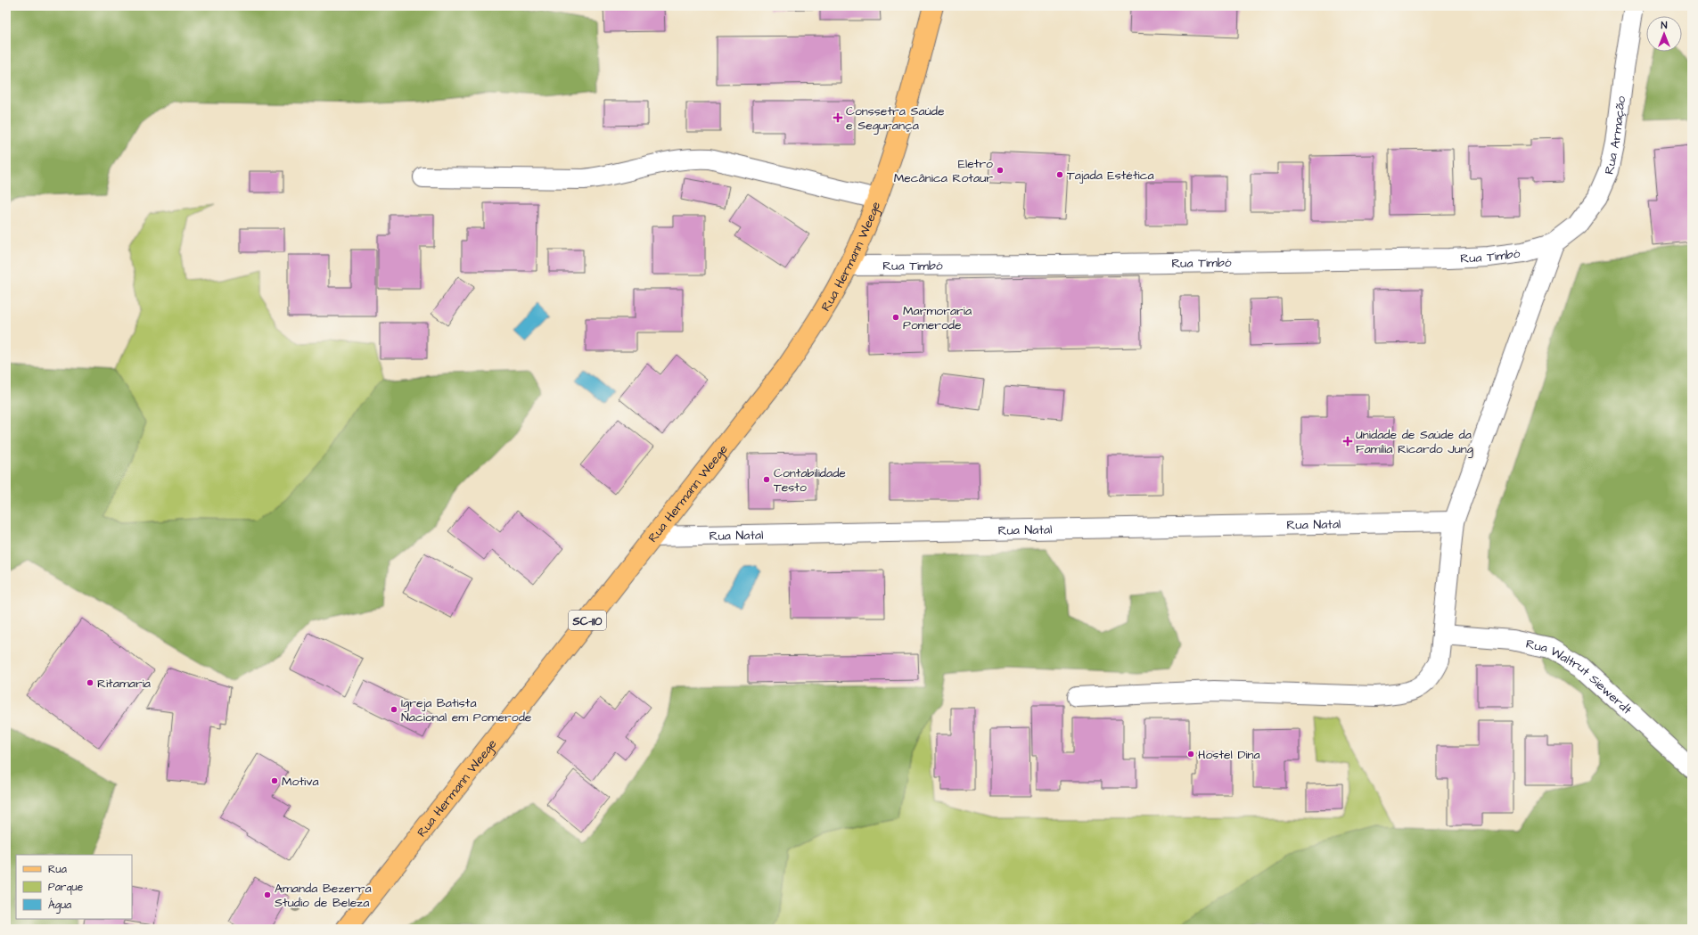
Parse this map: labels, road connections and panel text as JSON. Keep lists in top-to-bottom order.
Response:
{
  "streets": {
    "main road": ["Rua Hermann Weege", "SC-110"],
    "street": [
      "Rua Armação",
      "Rua Timbó",
      "Rua Natal",
      "Rua Waltrut Siewerdt"
    ]
  },
  "crossings": [
    ["Rua Armação", "Rua Timbó"],
    ["Rua Timbó", "Rua Hermann Weege"],
    ["Rua Hermann Weege", "Rua Natal"]
  ],
  "places": {
    "health": ["Conssetra Saúde e Segurança", "Unidade de Saúde da Família Ricardo Jung"],
    "other": [
      "Eletro Mecânica Rotaur",
      "Tajada Estética",
      "Marmoraria Pomerode",
      "Contabilidade Testo",
      "Ritamaria",
      "Igreja Batista Nacional em Pomerode",
      "Hostel Dina",
      "Motiva",
      "Amanda Bezerra Studio de Beleza"
    ]
  },
  "legend": ["Rua", "Parque", "Água"],
  "north": "top"
}
